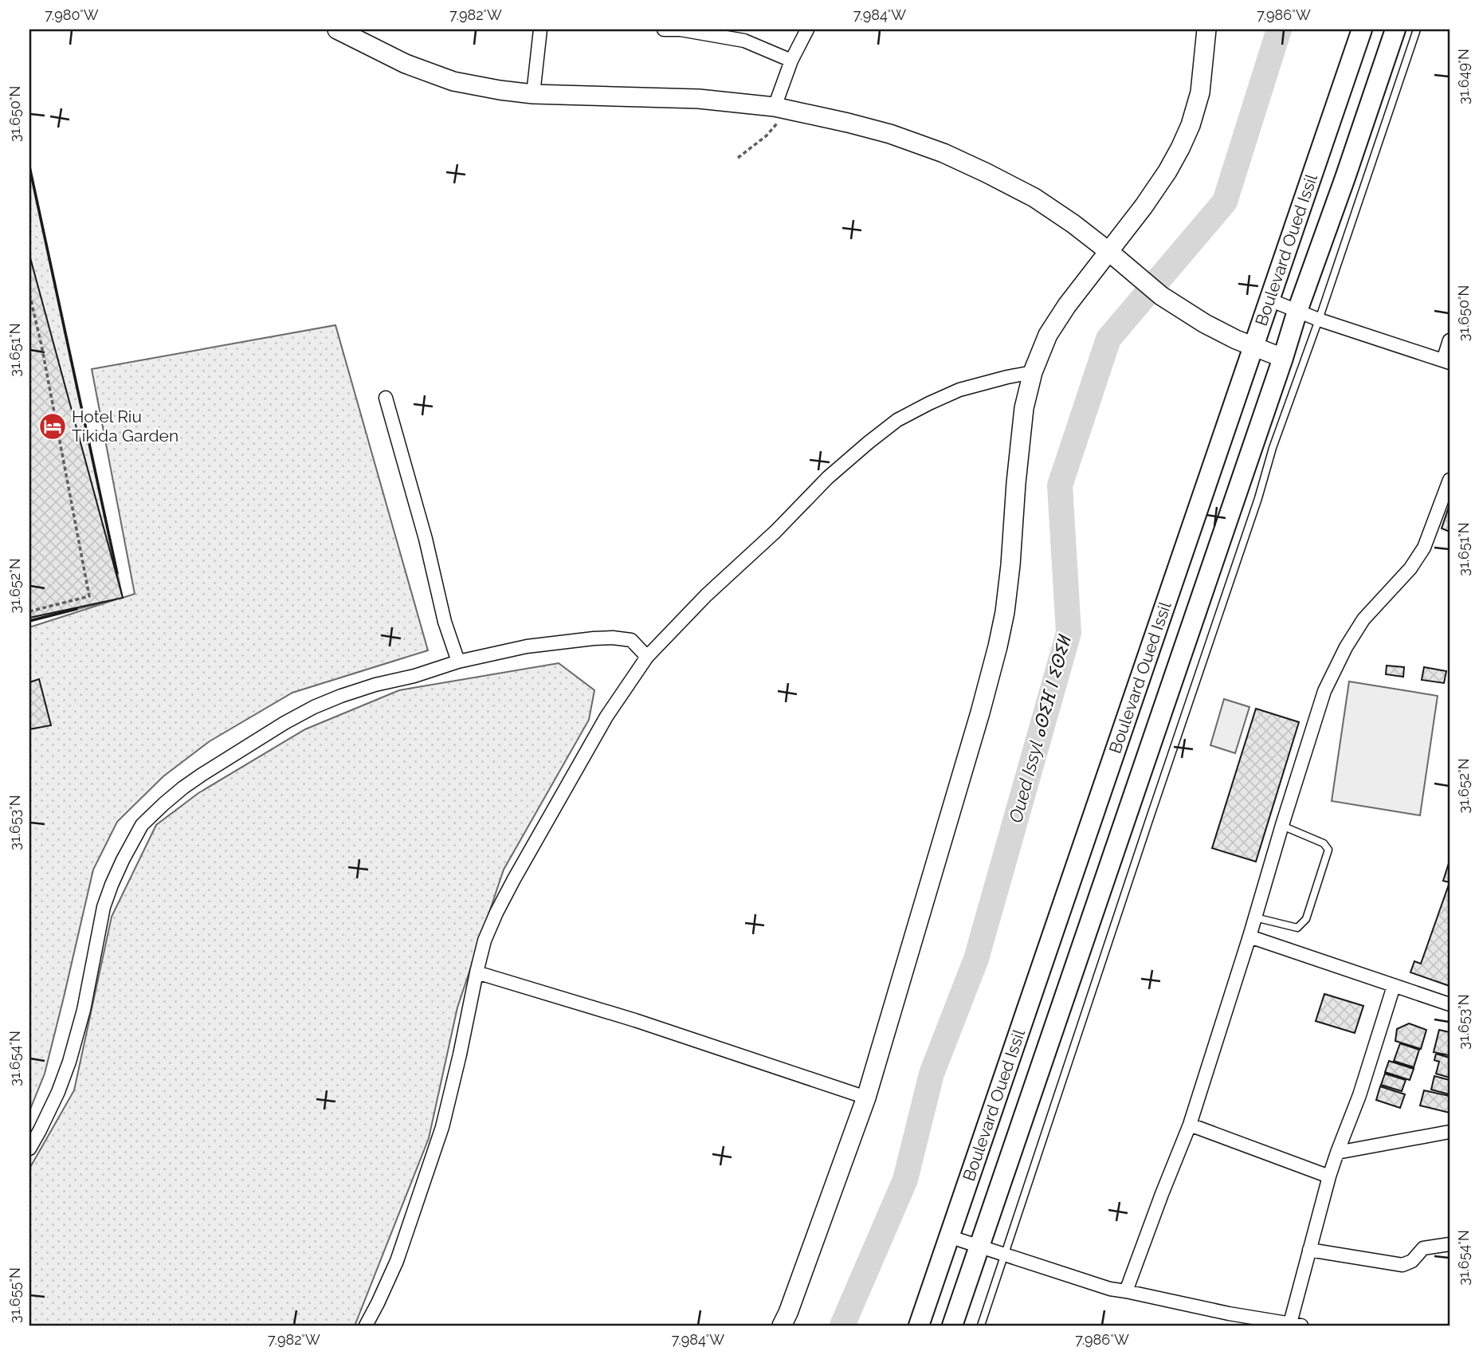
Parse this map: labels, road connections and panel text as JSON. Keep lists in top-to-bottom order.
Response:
{
  "streets": {
    "main road": ["Boulevard Oued Issil"]
  },
  "water": ["Oued Issyl ⴰⵙⵉⴼ ⵏ ⵉⵙⵉⵍ"],
  "places": {
    "hotel": ["Hotel Riu Tikida Garden"]
  },
  "coordinates": [
    "7.980°W",
    "7.982°W",
    "7.984°W",
    "7.986°W",
    "31.649°N",
    "31.650°N",
    "31.651°N",
    "31.652°N",
    "31.653°N",
    "31.654°N",
    "31.655°N"
  ]
}
